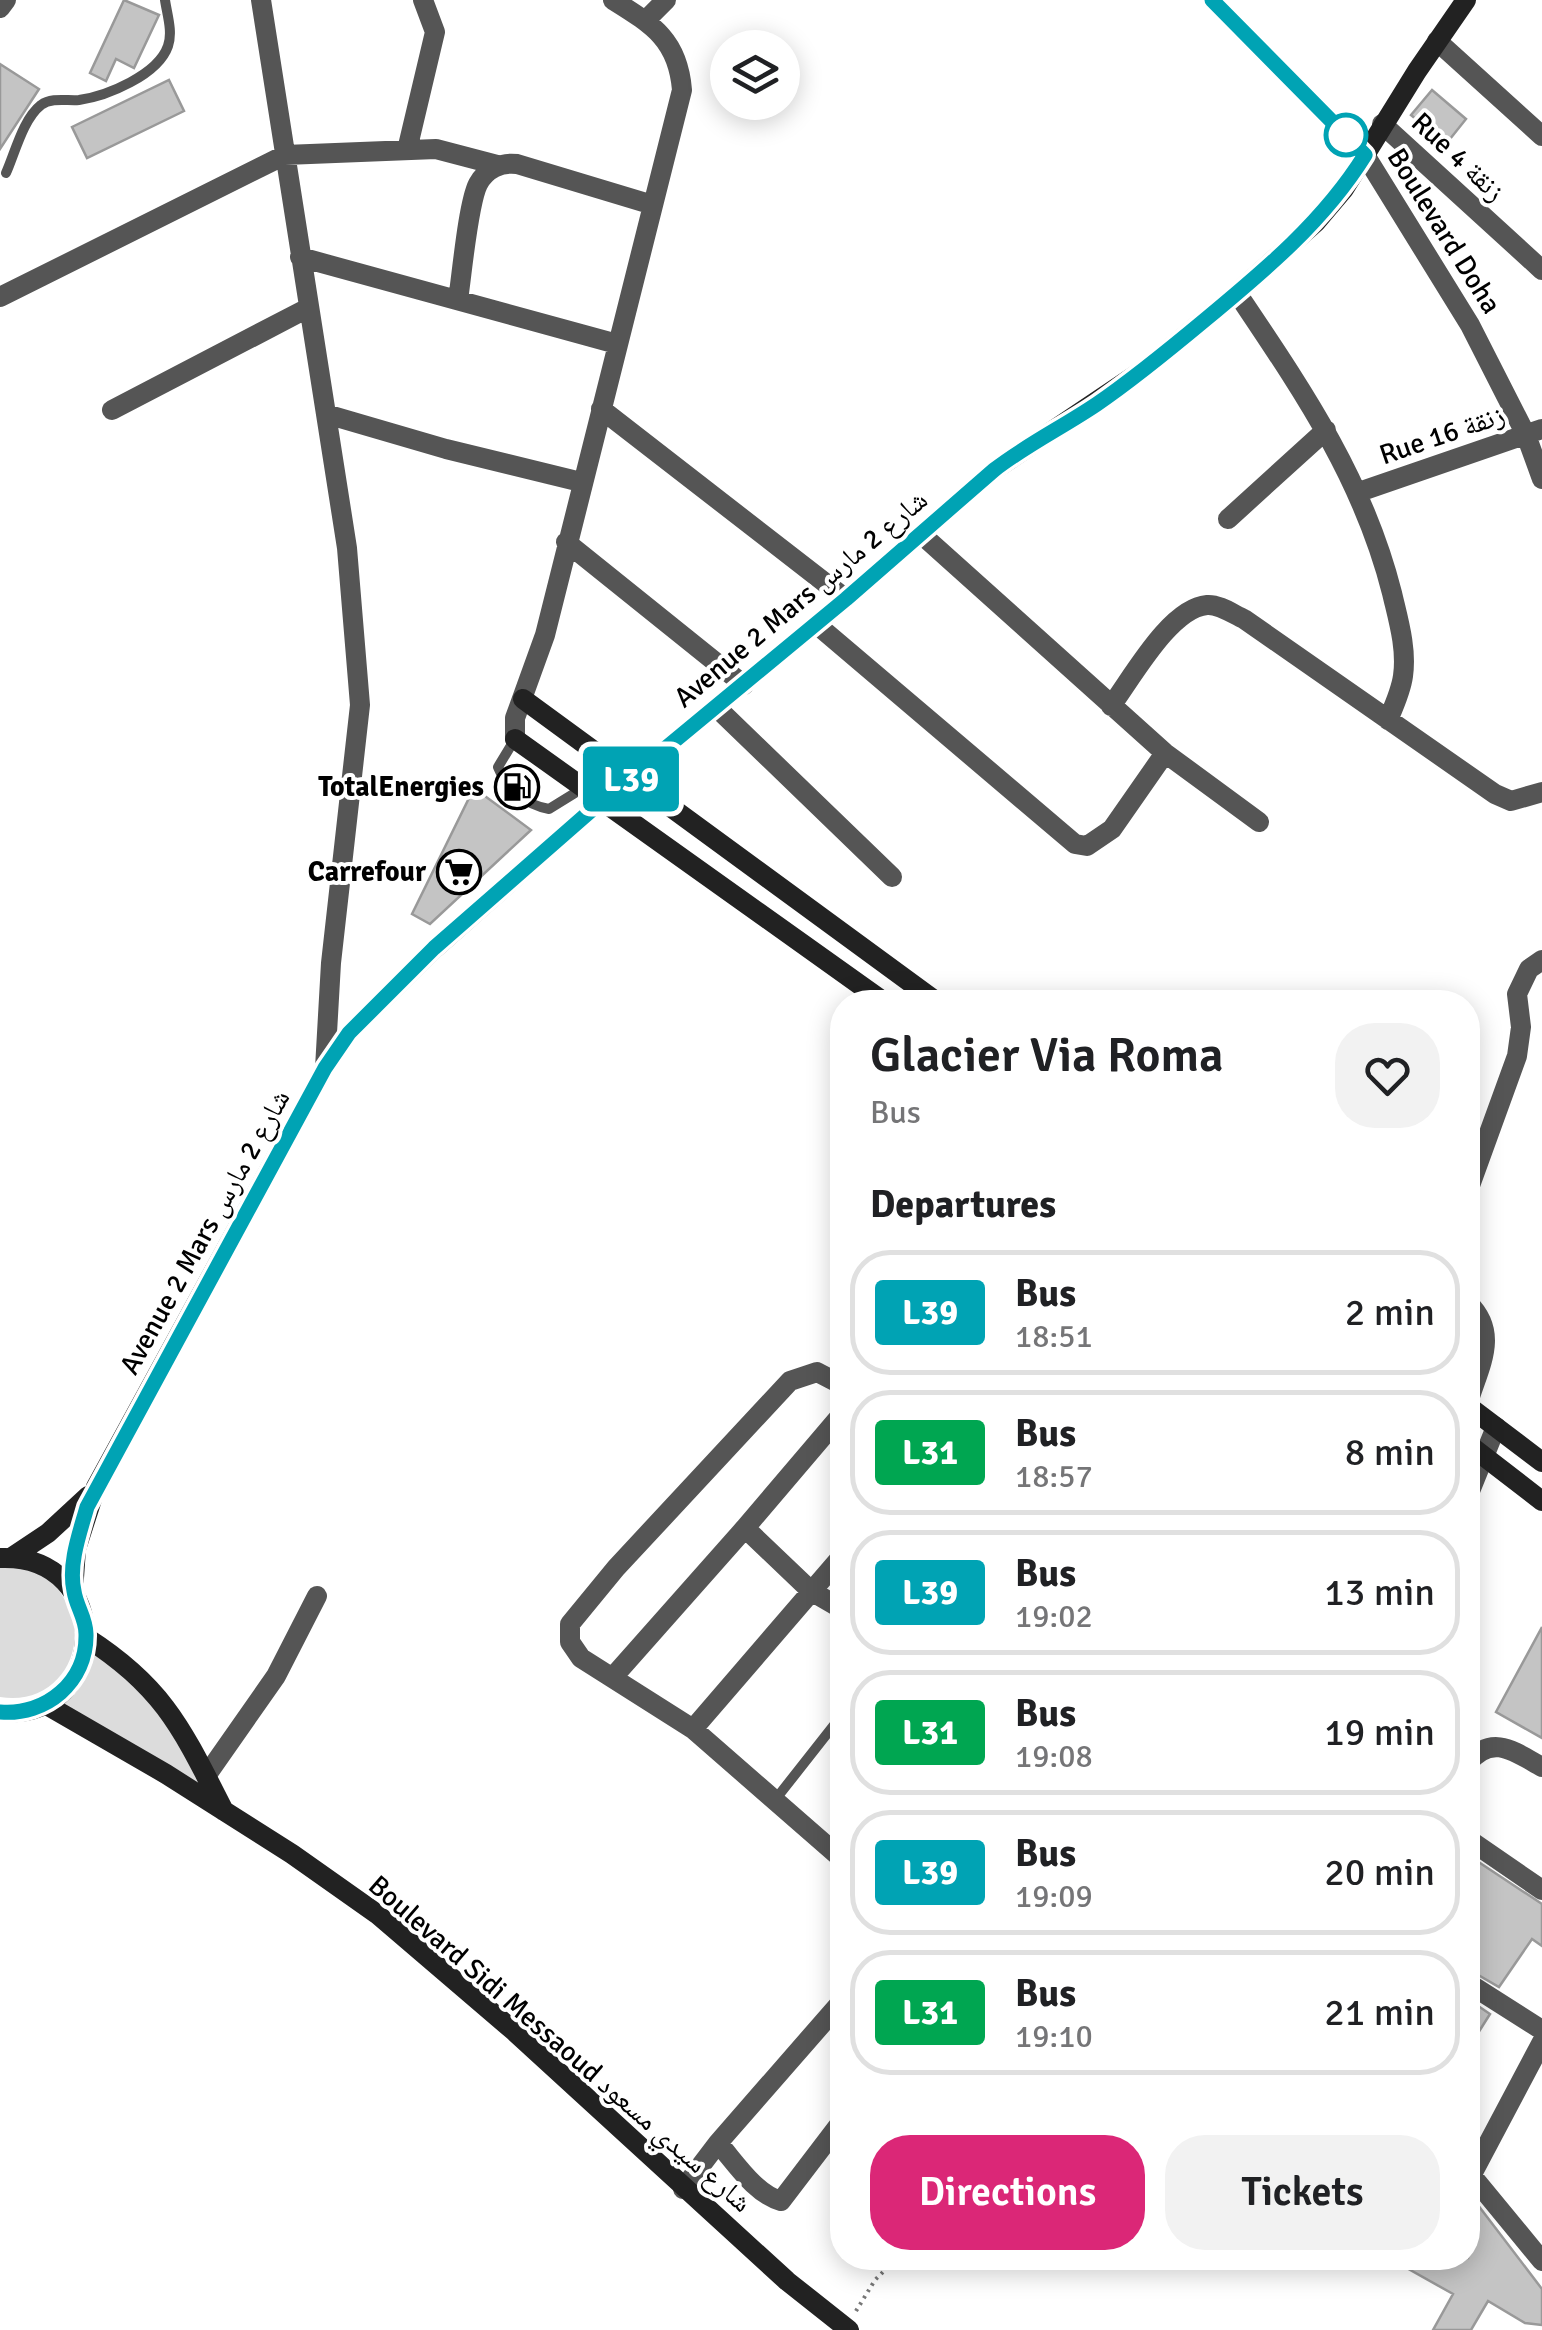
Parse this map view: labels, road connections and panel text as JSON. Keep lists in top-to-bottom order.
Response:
{
  "streets": {
    "street": [
      "Rue 4 زنقة",
      "Boulevard Doha",
      "Rue 16 زنقة",
      "Avenue 2 Mars شارع 2 مارس",
      "Boulevard Sidi Messaoud شارع سيدي مسعود"
    ]
  },
  "crossings": [
    ["Rue 4 زنقة", "Avenue 2 Mars شارع 2 مارس"],
    ["Boulevard Doha", "Rue 16 زنقة"],
    ["Boulevard Doha", "Avenue 2 Mars شارع 2 مارس"]
  ],
  "places": {
    "fuel station": ["TotalEnergies"],
    "supermarket": ["Carrefour"]
  },
  "lines": ["bus line L39"],
  "page": {
    "on_map": "L39",
    "heading": [
      ["Glacier Via Roma", "Bus"],
      "Departures"
    ],
    "list": [
      {
        "mark": "L39",
        "name": "Bus",
        "note": "18:51",
        "value": "2 min"
      },
      {
        "mark": "L31",
        "name": "Bus",
        "note": "18:57",
        "value": "8 min"
      },
      {
        "mark": "L39",
        "name": "Bus",
        "note": "19:02",
        "value": "13 min"
      },
      {
        "mark": "L31",
        "name": "Bus",
        "note": "19:08",
        "value": "19 min"
      },
      {
        "mark": "L39",
        "name": "Bus",
        "note": "19:09",
        "value": "20 min"
      },
      {
        "mark": "L31",
        "name": "Bus",
        "note": "19:10",
        "value": "21 min"
      }
    ],
    "buttons": ["Directions", "Tickets"]
  }
}
